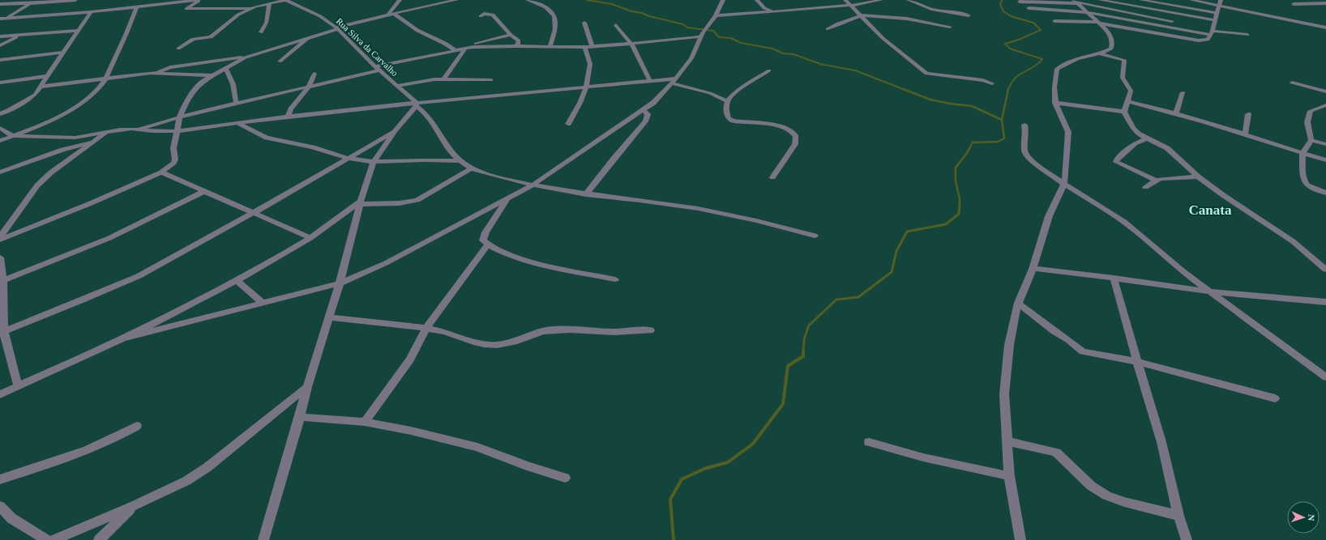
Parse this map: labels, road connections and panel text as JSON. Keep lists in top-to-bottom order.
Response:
{
  "streets": {
    "street": ["Rua Silva da Carvalho"]
  },
  "districts": ["Canata"],
  "north": "right"
}
